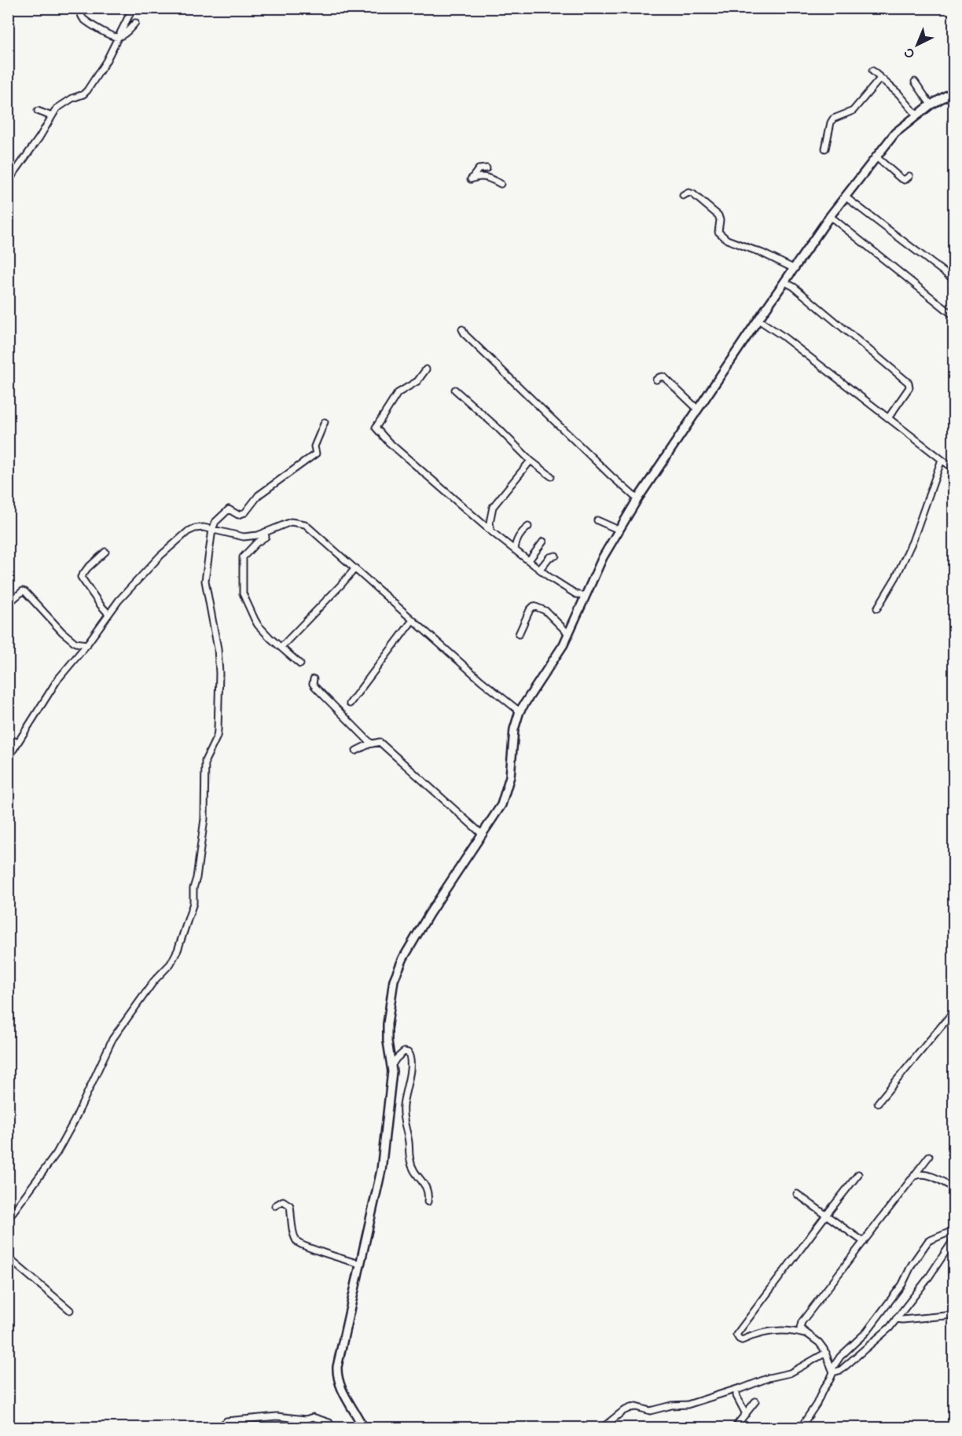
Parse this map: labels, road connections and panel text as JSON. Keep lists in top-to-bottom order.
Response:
{
  "north": "bottom left"
}
